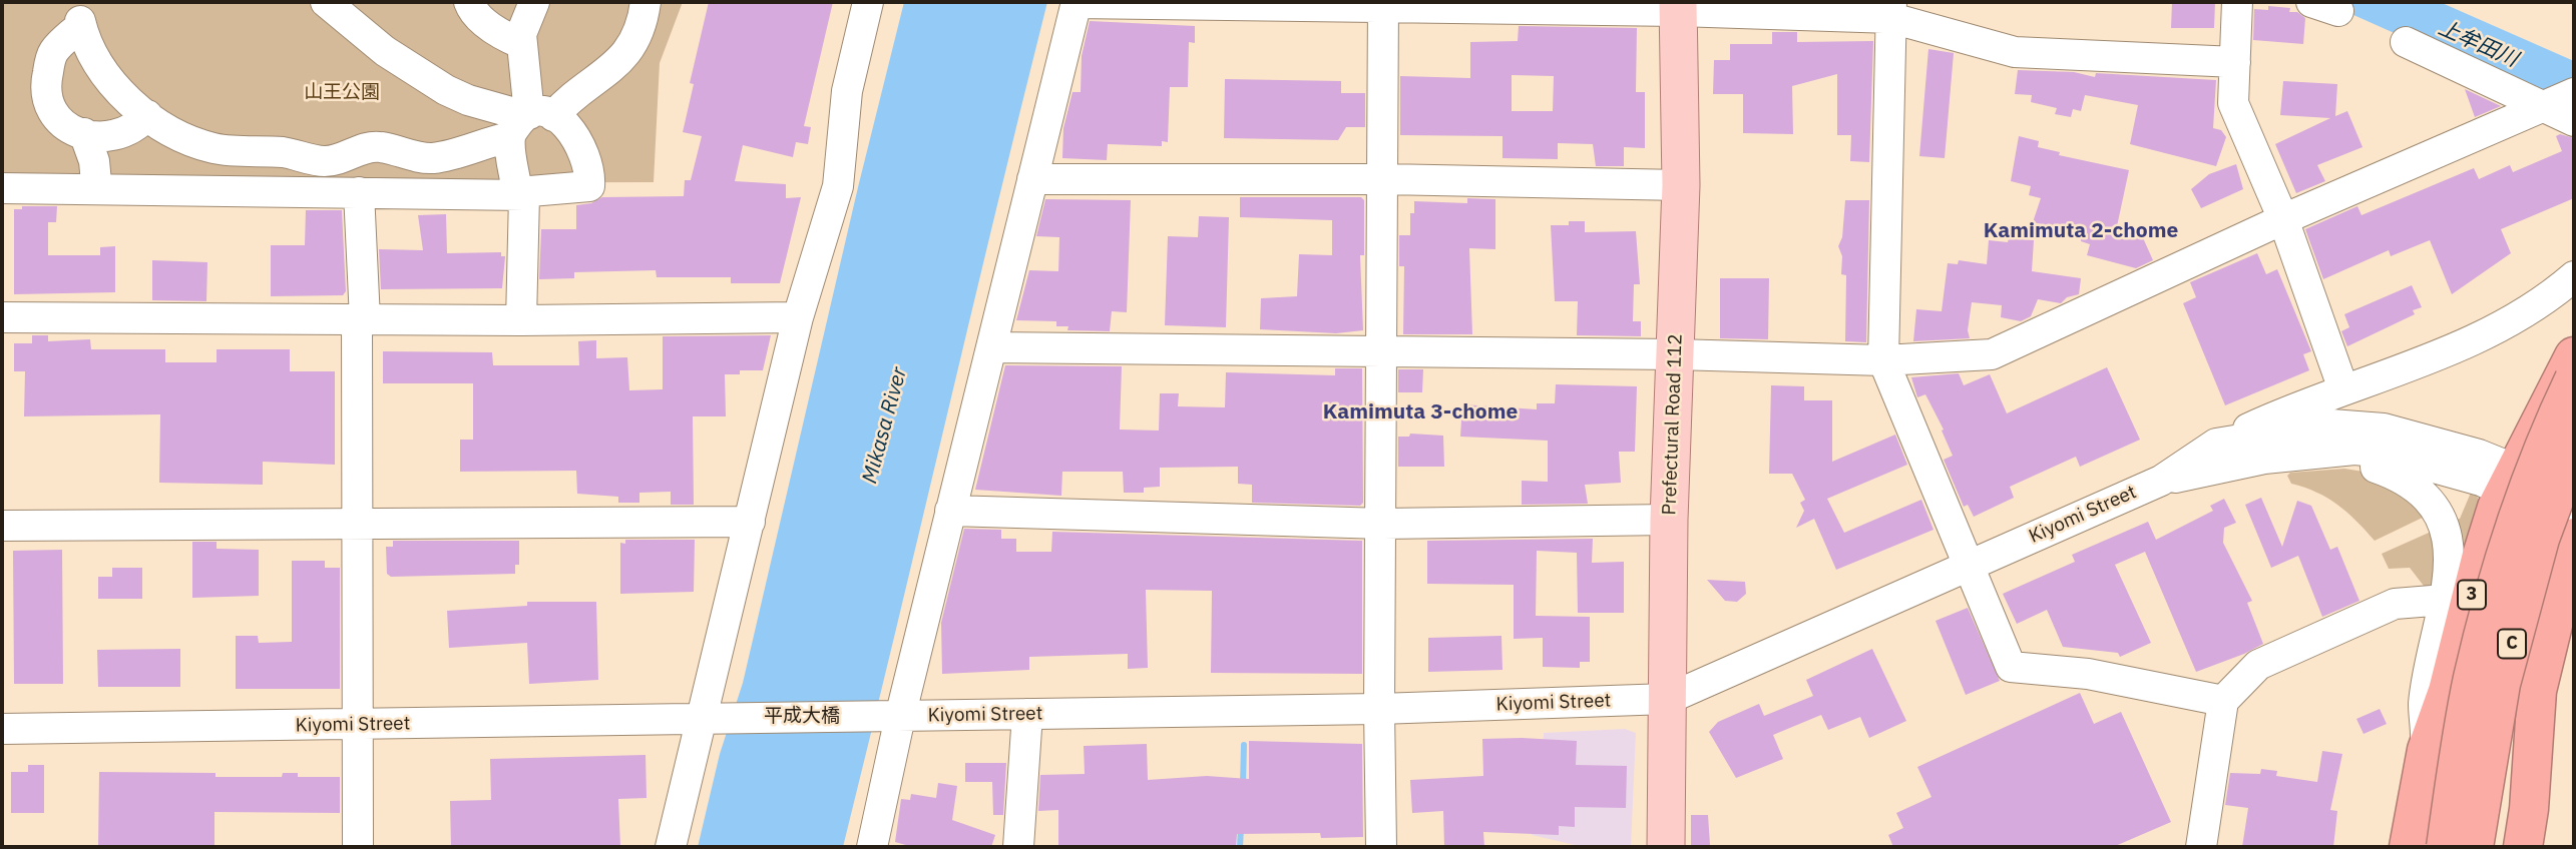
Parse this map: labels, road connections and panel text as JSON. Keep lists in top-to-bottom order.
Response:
{
  "streets": {
    "highway": ["3", "C"],
    "main road": ["Prefectural Road 112"],
    "street": ["Kiyomi Street", "平成大橋"]
  },
  "crossings": [
    ["Prefectural Road 112", "Kiyomi Street"],
    ["Kiyomi Street", "3"],
    ["Kiyomi Street", "平成大橋"]
  ],
  "districts": ["Kamimuta 2-chome", "Kamimuta 3-chome"],
  "water": ["上牟田川", "Mikasa River"],
  "parks": ["山王公園"]
}
